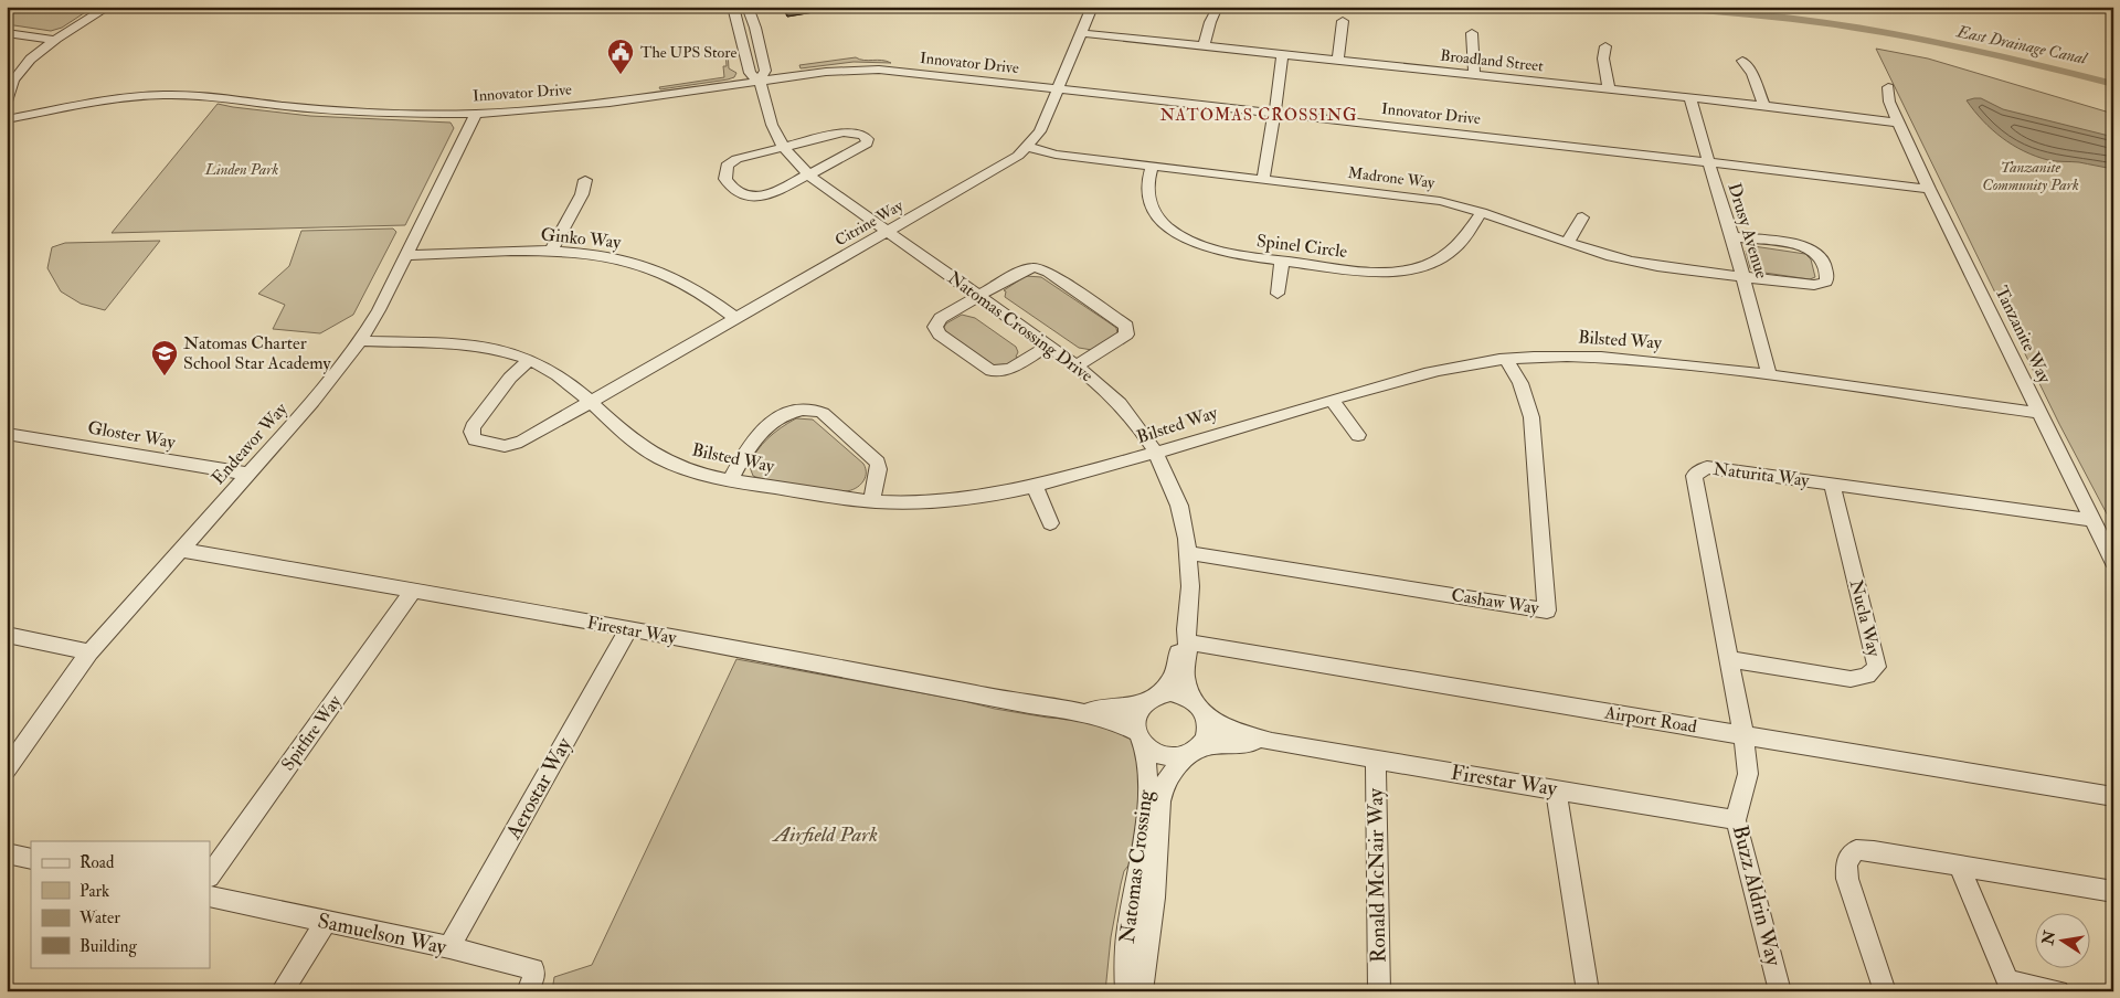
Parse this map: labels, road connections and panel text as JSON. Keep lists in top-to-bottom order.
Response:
{
  "streets": {
    "street": [
      "Broadland Street",
      "Innovator Drive",
      "Madrone Way",
      "Citrine Way",
      "Drusy Avenue",
      "Ginko Way",
      "Spinel Circle",
      "Natomas Crossing Drive",
      "Tanzanite Way",
      "Bilsted Way",
      "Gloster Way",
      "Endeavor Way",
      "Naturita Way",
      "Cashaw Way",
      "Nucla Way",
      "Firestar Way",
      "Airport Road",
      "Spitfire Way",
      "Aerostar Way",
      "Natomas Crossing",
      "Ronald McNair Way",
      "Buzz Aldrin Way",
      "Samuelson Way"
    ]
  },
  "crossings": [
    ["Broadland Street", "Citrine Way"],
    ["Broadland Street", "Drusy Avenue"],
    ["Broadland Street", "Tanzanite Way"],
    ["Innovator Drive", "Citrine Way"],
    ["Innovator Drive", "Drusy Avenue"],
    ["Innovator Drive", "Natomas Crossing Drive"],
    ["Innovator Drive", "Tanzanite Way"],
    ["Innovator Drive", "Endeavor Way"],
    ["Madrone Way", "Citrine Way"],
    ["Madrone Way", "Drusy Avenue"],
    ["Madrone Way", "Spinel Circle"],
    ["Citrine Way", "Ginko Way"],
    ["Citrine Way", "Natomas Crossing Drive"],
    ["Citrine Way", "Bilsted Way"],
    ["Drusy Avenue", "Bilsted Way"],
    ["Ginko Way", "Endeavor Way"],
    ["Natomas Crossing Drive", "Bilsted Way"],
    ["Natomas Crossing Drive", "Cashaw Way"],
    ["Natomas Crossing Drive", "Firestar Way"],
    ["Natomas Crossing Drive", "Airport Road"],
    ["Natomas Crossing Drive", "Natomas Crossing"],
    ["Tanzanite Way", "Bilsted Way"],
    ["Tanzanite Way", "Naturita Way"],
    ["Bilsted Way", "Endeavor Way"],
    ["Bilsted Way", "Cashaw Way"],
    ["Gloster Way", "Endeavor Way"],
    ["Endeavor Way", "Firestar Way"],
    ["Naturita Way", "Nucla Way"],
    ["Naturita Way", "Airport Road"],
    ["Naturita Way", "Buzz Aldrin Way"],
    ["Firestar Way", "Spitfire Way"],
    ["Firestar Way", "Aerostar Way"],
    ["Firestar Way", "Natomas Crossing"],
    ["Firestar Way", "Ronald McNair Way"],
    ["Firestar Way", "Buzz Aldrin Way"],
    ["Airport Road", "Buzz Aldrin Way"],
    ["Aerostar Way", "Samuelson Way"]
  ],
  "districts": ["NATOMAS CROSSING"],
  "water": ["East Drainage Canal"],
  "parks": ["Tanzanite Community Park", "Linden Park", "Airfield Park"],
  "places": {
    "public building": ["The UPS Store"],
    "school or university": ["Natomas Charter School Star Academy"]
  },
  "legend": [
    "Road",
    "Park",
    "Water",
    "Building"
  ],
  "north": "left"
}
